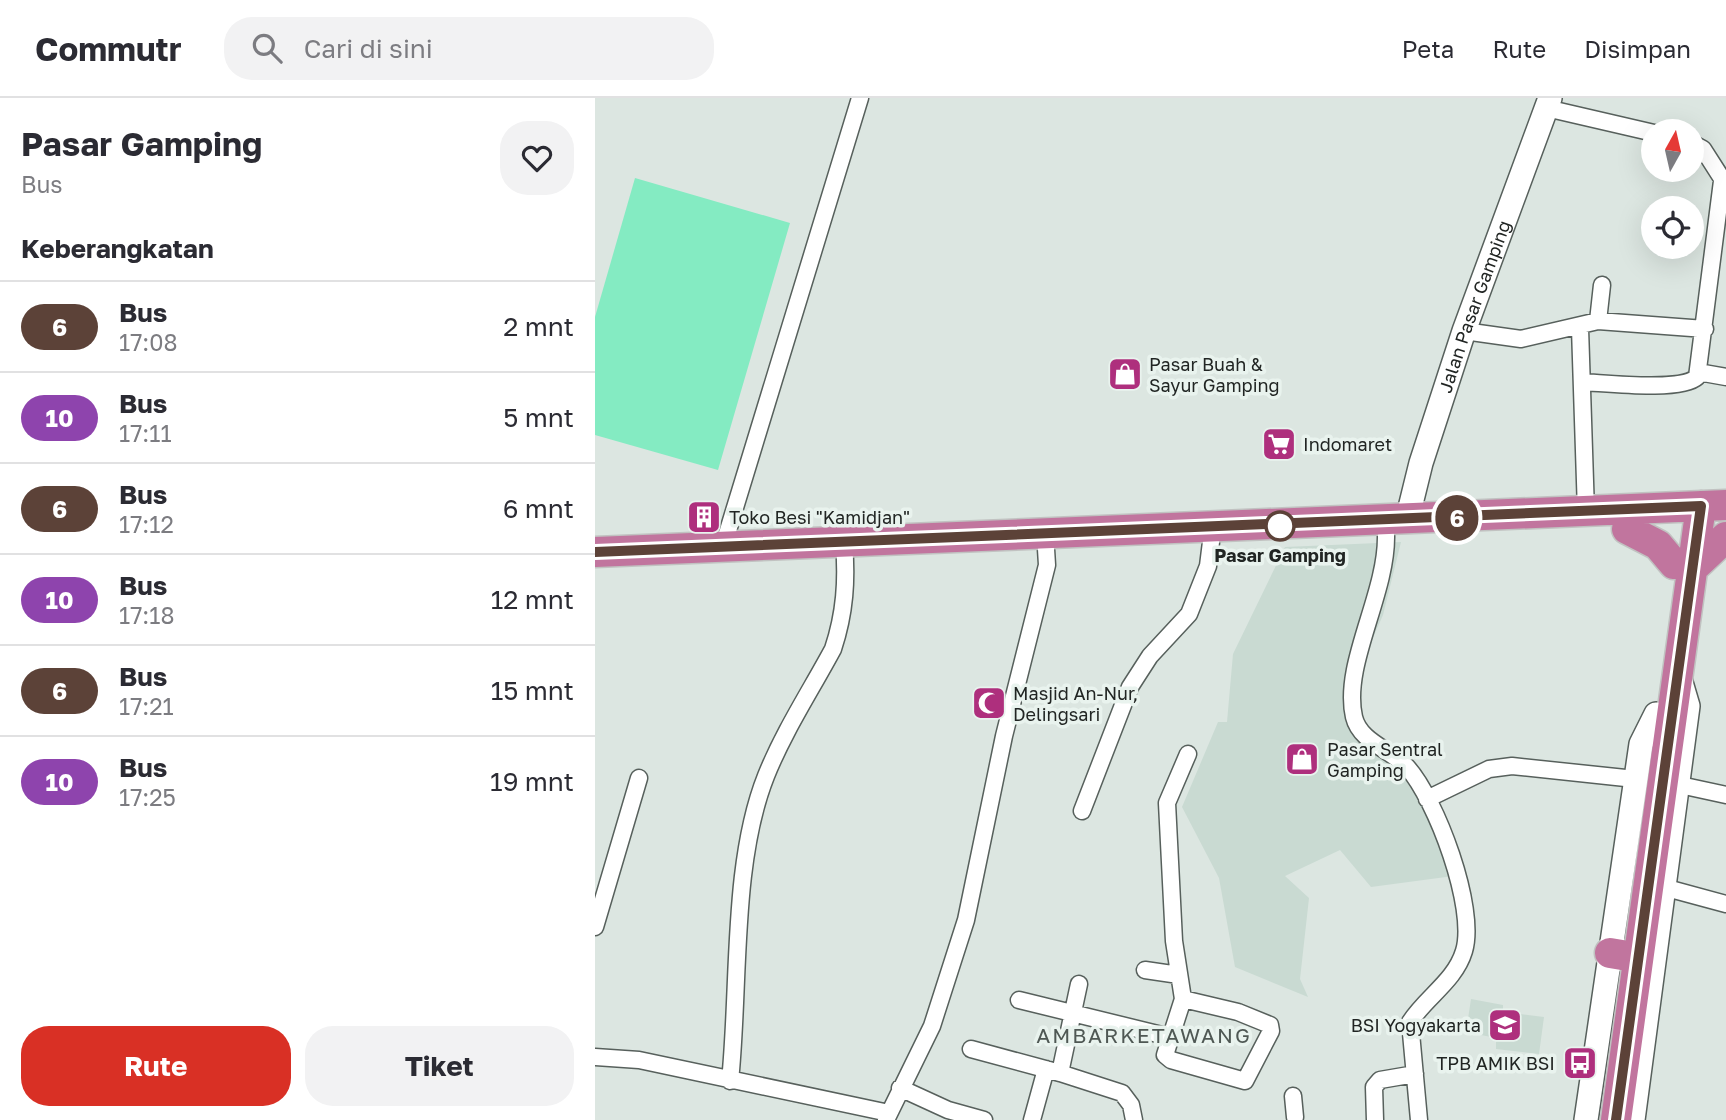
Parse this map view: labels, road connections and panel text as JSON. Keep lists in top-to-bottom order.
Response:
{
  "streets": {
    "street": ["Jalan Pasar Gamping"]
  },
  "districts": ["AMBARKETAWANG"],
  "places": {
    "shop": ["Pasar Buah & Sayur Gamping", "Pasar Sentral Gamping"],
    "supermarket": ["Indomaret"],
    "building": ["Toko Besi \"Kamidjan\""],
    "other": ["Pasar Gamping"],
    "mosque": ["Masjid An-Nur, Delingsari"],
    "school or university": ["BSI Yogyakarta"],
    "bus stop": ["TPB AMIK BSI"]
  },
  "lines": ["bus line 6"],
  "north": "top",
  "page": {
    "header": "Commutr",
    "search": "Cari di sini",
    "nav": ["Peta", "Rute", "Disimpan"],
    "heading": [
      ["Pasar Gamping", "Bus"],
      "Keberangkatan"
    ],
    "on_map": "6",
    "list": [
      {
        "mark": "6",
        "name": "Bus",
        "note": "17:08",
        "value": "2 mnt"
      },
      {
        "mark": "10",
        "name": "Bus",
        "note": "17:11",
        "value": "5 mnt"
      },
      {
        "mark": "6",
        "name": "Bus",
        "note": "17:12",
        "value": "6 mnt"
      },
      {
        "mark": "10",
        "name": "Bus",
        "note": "17:18",
        "value": "12 mnt"
      },
      {
        "mark": "6",
        "name": "Bus",
        "note": "17:21",
        "value": "15 mnt"
      },
      {
        "mark": "10",
        "name": "Bus",
        "note": "17:25",
        "value": "19 mnt"
      }
    ],
    "buttons": ["Rute", "Tiket"]
  }
}
